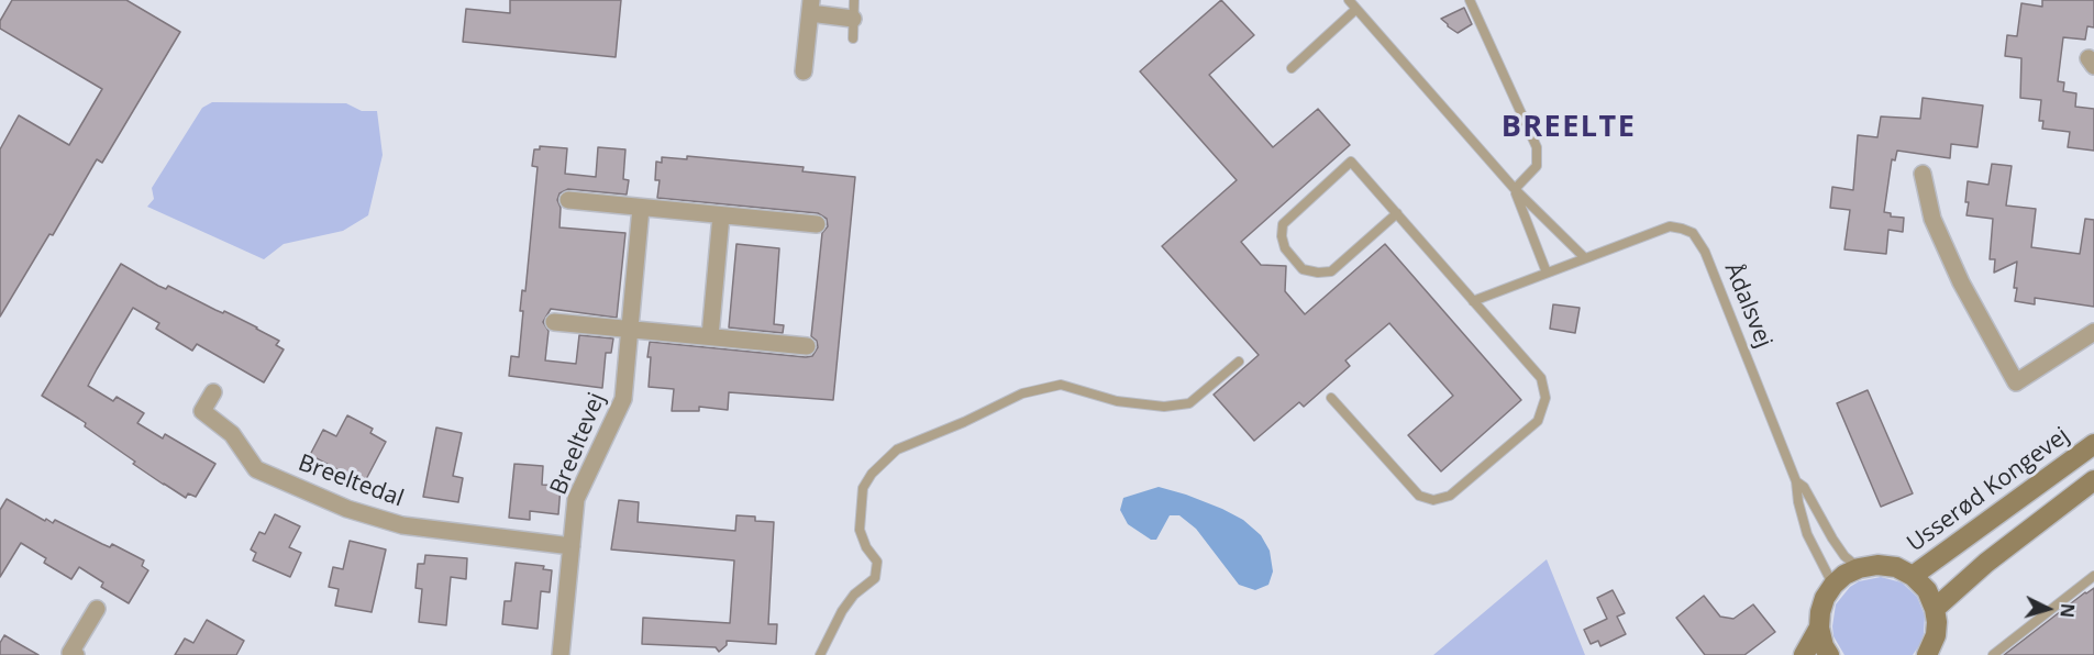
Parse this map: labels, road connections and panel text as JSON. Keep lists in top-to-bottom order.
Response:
{
  "streets": {
    "main road": ["Usserød Kongevej"],
    "street": ["Breeltevej", "Breeltedal"],
    "lane": ["Ådalsvej"]
  },
  "crossings": [
    ["Breeltevej", "Breeltedal"]
  ],
  "districts": ["BREELTE"],
  "north": "right"
}
